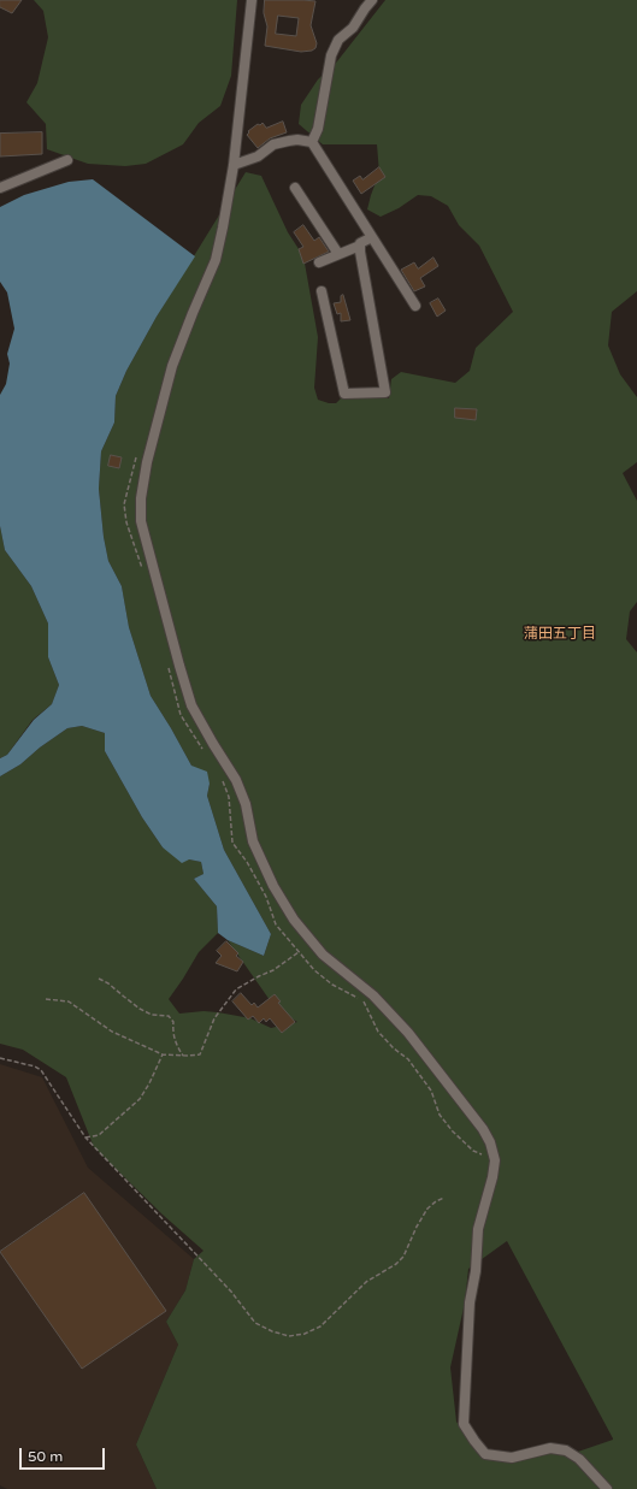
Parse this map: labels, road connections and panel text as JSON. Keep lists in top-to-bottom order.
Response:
{
  "districts": ["蒲田五丁目"],
  "scale_bar": "50 m"
}
